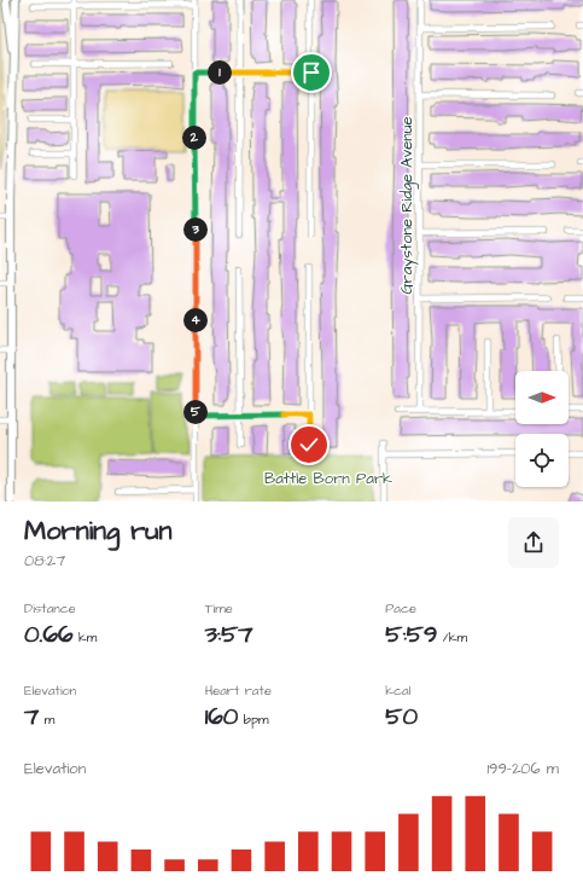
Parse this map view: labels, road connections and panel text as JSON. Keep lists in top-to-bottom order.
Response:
{
  "streets": {
    "street": ["Graystone Ridge Avenue"]
  },
  "parks": ["Battle Born Park"],
  "north": "right",
  "page": {
    "pins": [
      "1",
      "2",
      "3",
      "4",
      "5"
    ],
    "heading": ["Morning run", "08:27"],
    "stats": [
      ["Distance", "0.66 km"],
      ["Time", "3:57"],
      ["Pace", "5:59 /km"],
      ["Elevation", "7 m"],
      ["Heart rate", "160 bpm"],
      ["kcal", "50"]
    ],
    "chart": ["Elevation", "199–206 m"]
  }
}
